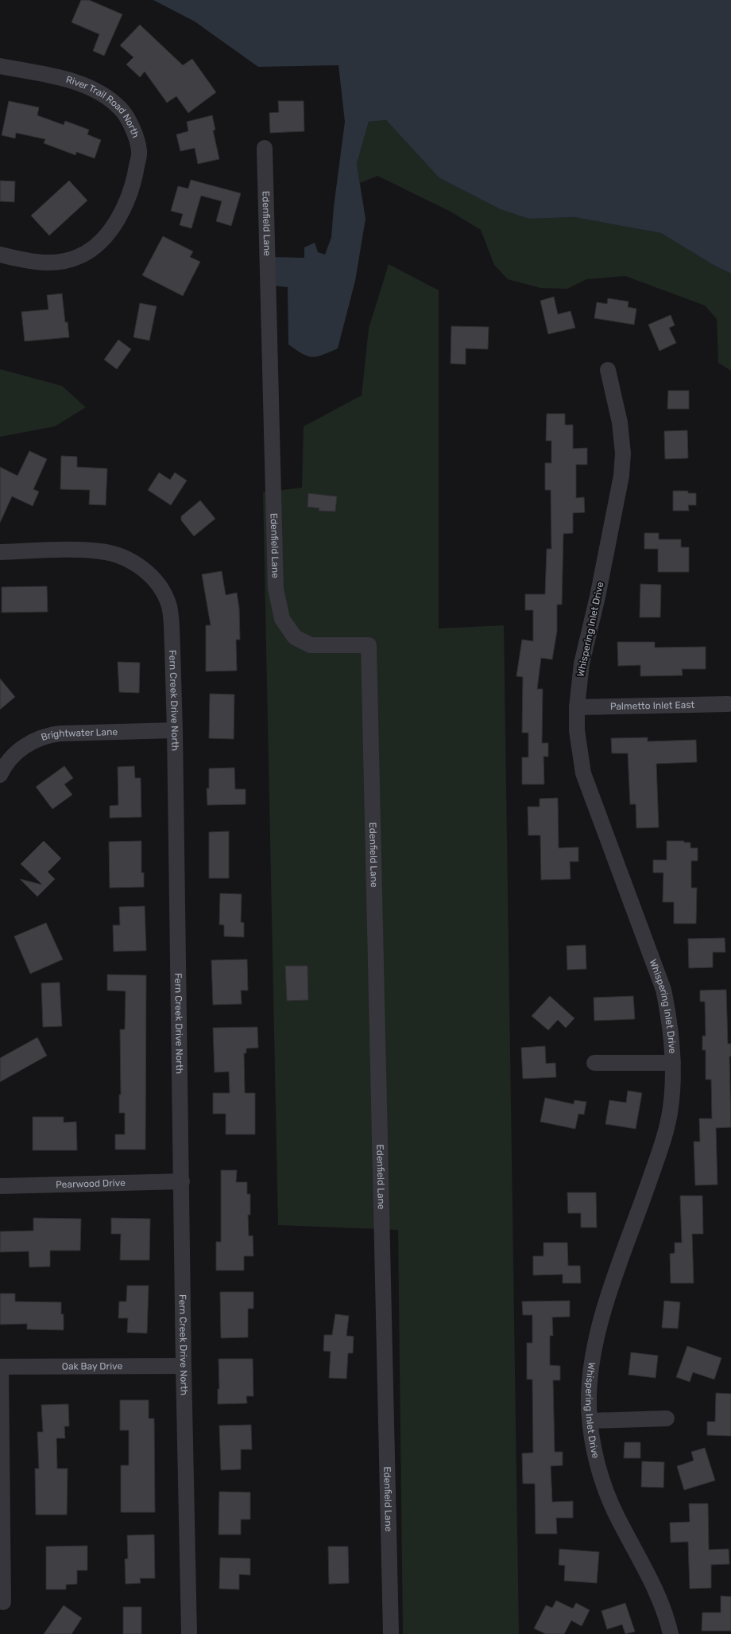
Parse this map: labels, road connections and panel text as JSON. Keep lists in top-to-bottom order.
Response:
{
  "streets": {
    "street": [
      "River Trail Road North",
      "Edenfield Lane",
      "Whispering Inlet Drive",
      "Fern Creek Drive North",
      "Palmetto Inlet East",
      "Brightwater Lane",
      "Pearwood Drive",
      "Oak Bay Drive"
    ]
  },
  "crossings": [
    ["Whispering Inlet Drive", "Palmetto Inlet East"],
    ["Fern Creek Drive North", "Brightwater Lane"],
    ["Fern Creek Drive North", "Pearwood Drive"],
    ["Fern Creek Drive North", "Oak Bay Drive"]
  ]
}
